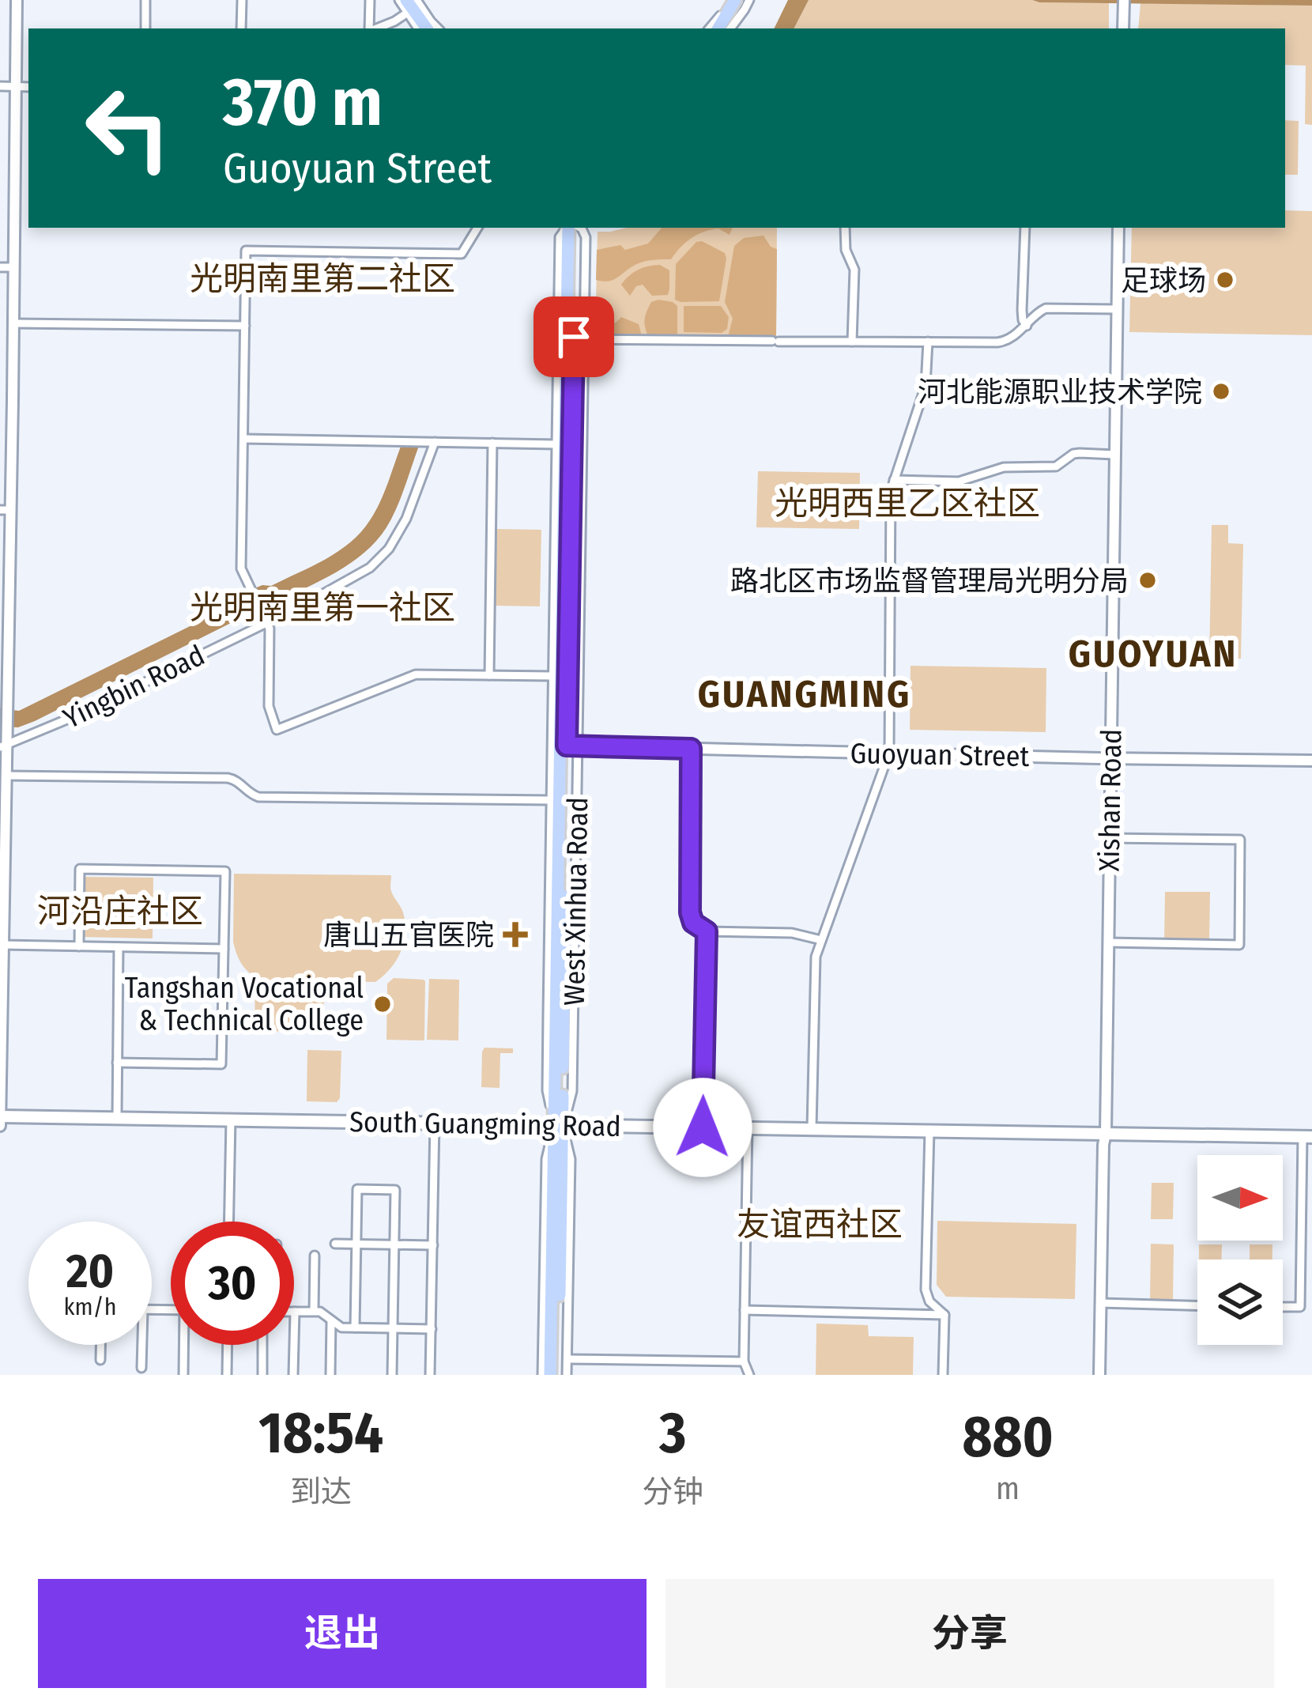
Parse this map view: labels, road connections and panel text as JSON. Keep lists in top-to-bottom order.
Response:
{
  "streets": {
    "main road": ["West Xinhua Road", "South Guangming Road"],
    "street": ["Yingbin Road", "Guoyuan Street", "Xishan Road"]
  },
  "crossings": [
    ["Guoyuan Street", "Xishan Road"],
    ["Guoyuan Street", "West Xinhua Road"],
    ["Xishan Road", "South Guangming Road"],
    ["West Xinhua Road", "South Guangming Road"]
  ],
  "districts": [
    "光明南里第二社区",
    "光明西里乙区社区",
    "光明南里第一社区",
    "GUOYUAN",
    "GUANGMING",
    "河沿庄社区",
    "友谊西社区"
  ],
  "places": {
    "other": [
      "足球场",
      "河北能源职业技术学院",
      "路北区市场监督管理局光明分局",
      "Tangshan Vocational & Technical College"
    ],
    "health": ["唐山五官医院"]
  },
  "north": "right",
  "page": {
    "turn": ["370 m", "Guoyuan Street"],
    "speed": "20 km/h",
    "limit": "30",
    "eta": [
      "18:54",
      "到达",
      "3",
      "分钟",
      "880",
      "m"
    ],
    "buttons": ["退出", "分享"]
  }
}
